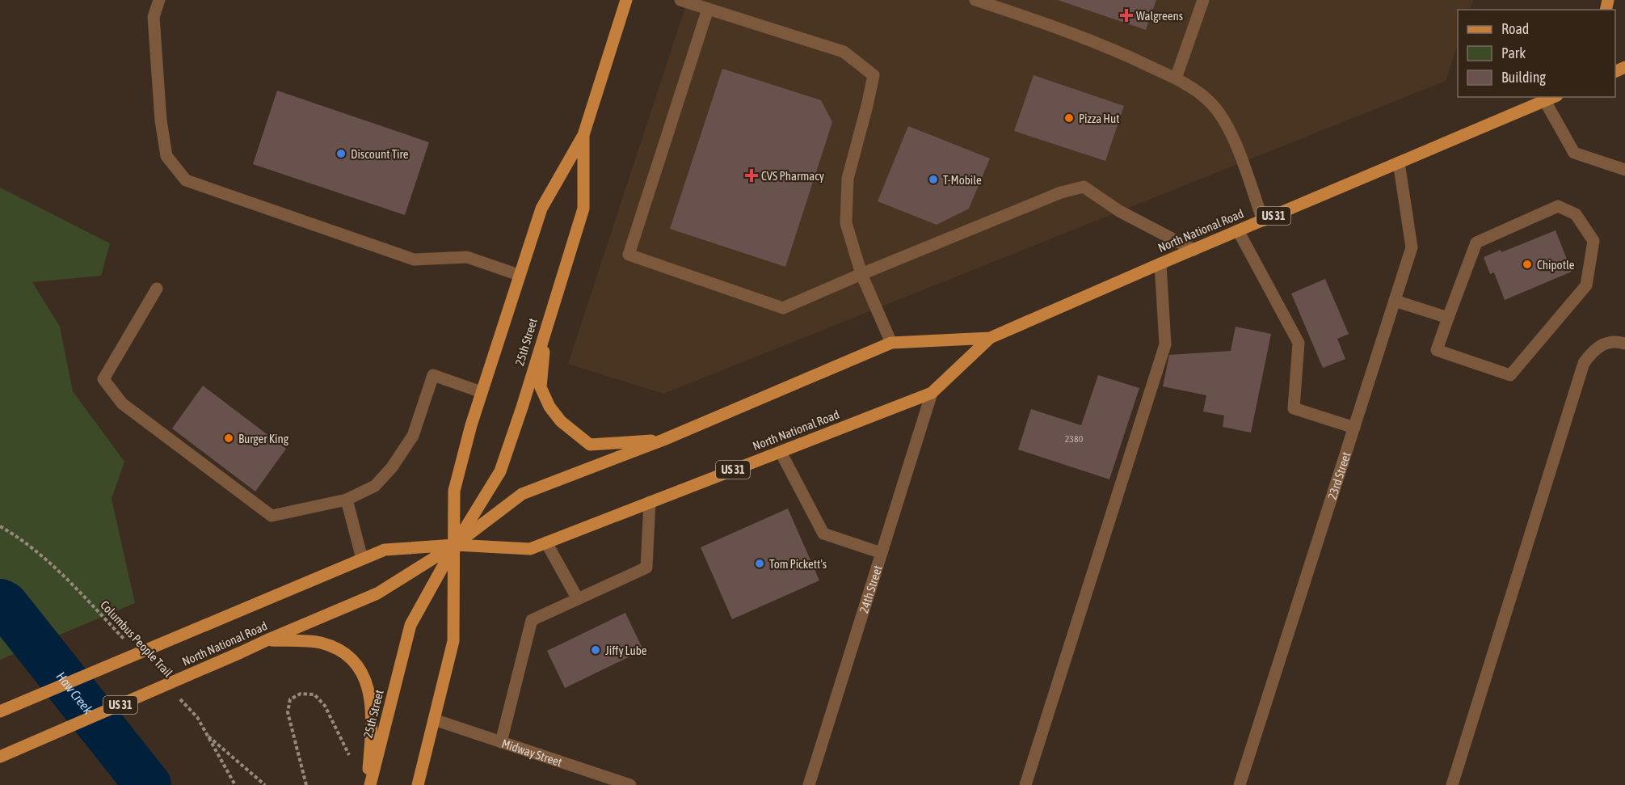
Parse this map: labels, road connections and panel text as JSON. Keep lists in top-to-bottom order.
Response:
{
  "streets": {
    "main road": ["US 31", "North National Road", "25th Street"],
    "street": ["23rd Street", "24th Street", "Midway Street"],
    "path": ["Columbus People Trail"]
  },
  "crossings": [
    ["North National Road", "25th Street"],
    ["North National Road", "23rd Street"],
    ["North National Road", "24th Street"],
    ["25th Street", "Midway Street"]
  ],
  "water": ["Haw Creek"],
  "places": {
    "health": ["Walgreens", "CVS Pharmacy"],
    "other": [
      "Pizza Hut",
      "Discount Tire",
      "T-Mobile",
      "Chipotle",
      "Burger King",
      "Tom Pickett's",
      "Jiffy Lube"
    ]
  },
  "house_numbers": ["2380"],
  "legend": ["Road", "Park", "Building"]
}
